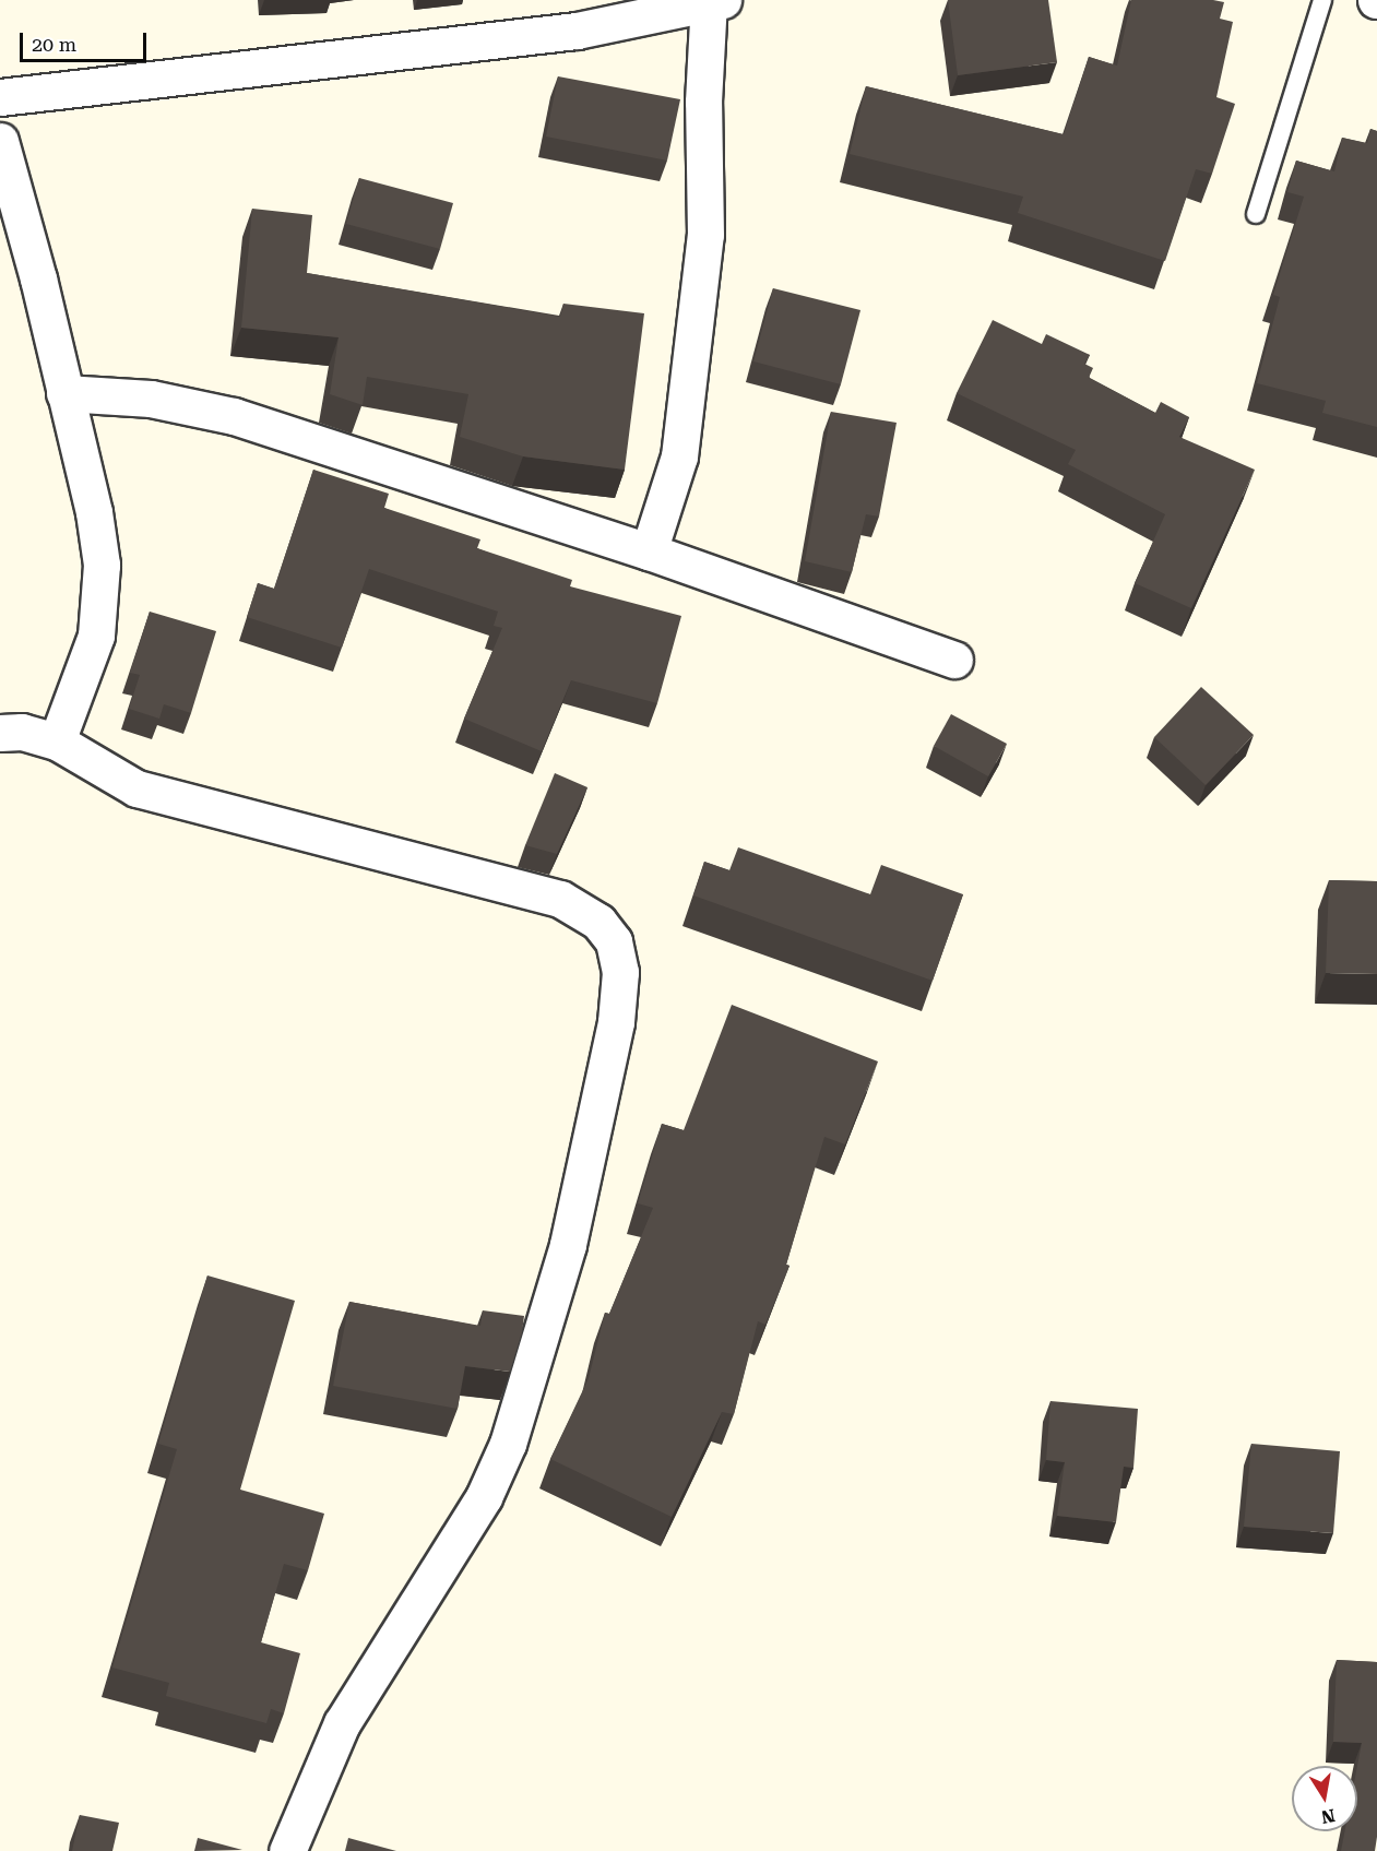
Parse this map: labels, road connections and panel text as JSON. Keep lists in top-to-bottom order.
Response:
{
  "scale_bar": "20 m",
  "north": "bottom"
}
